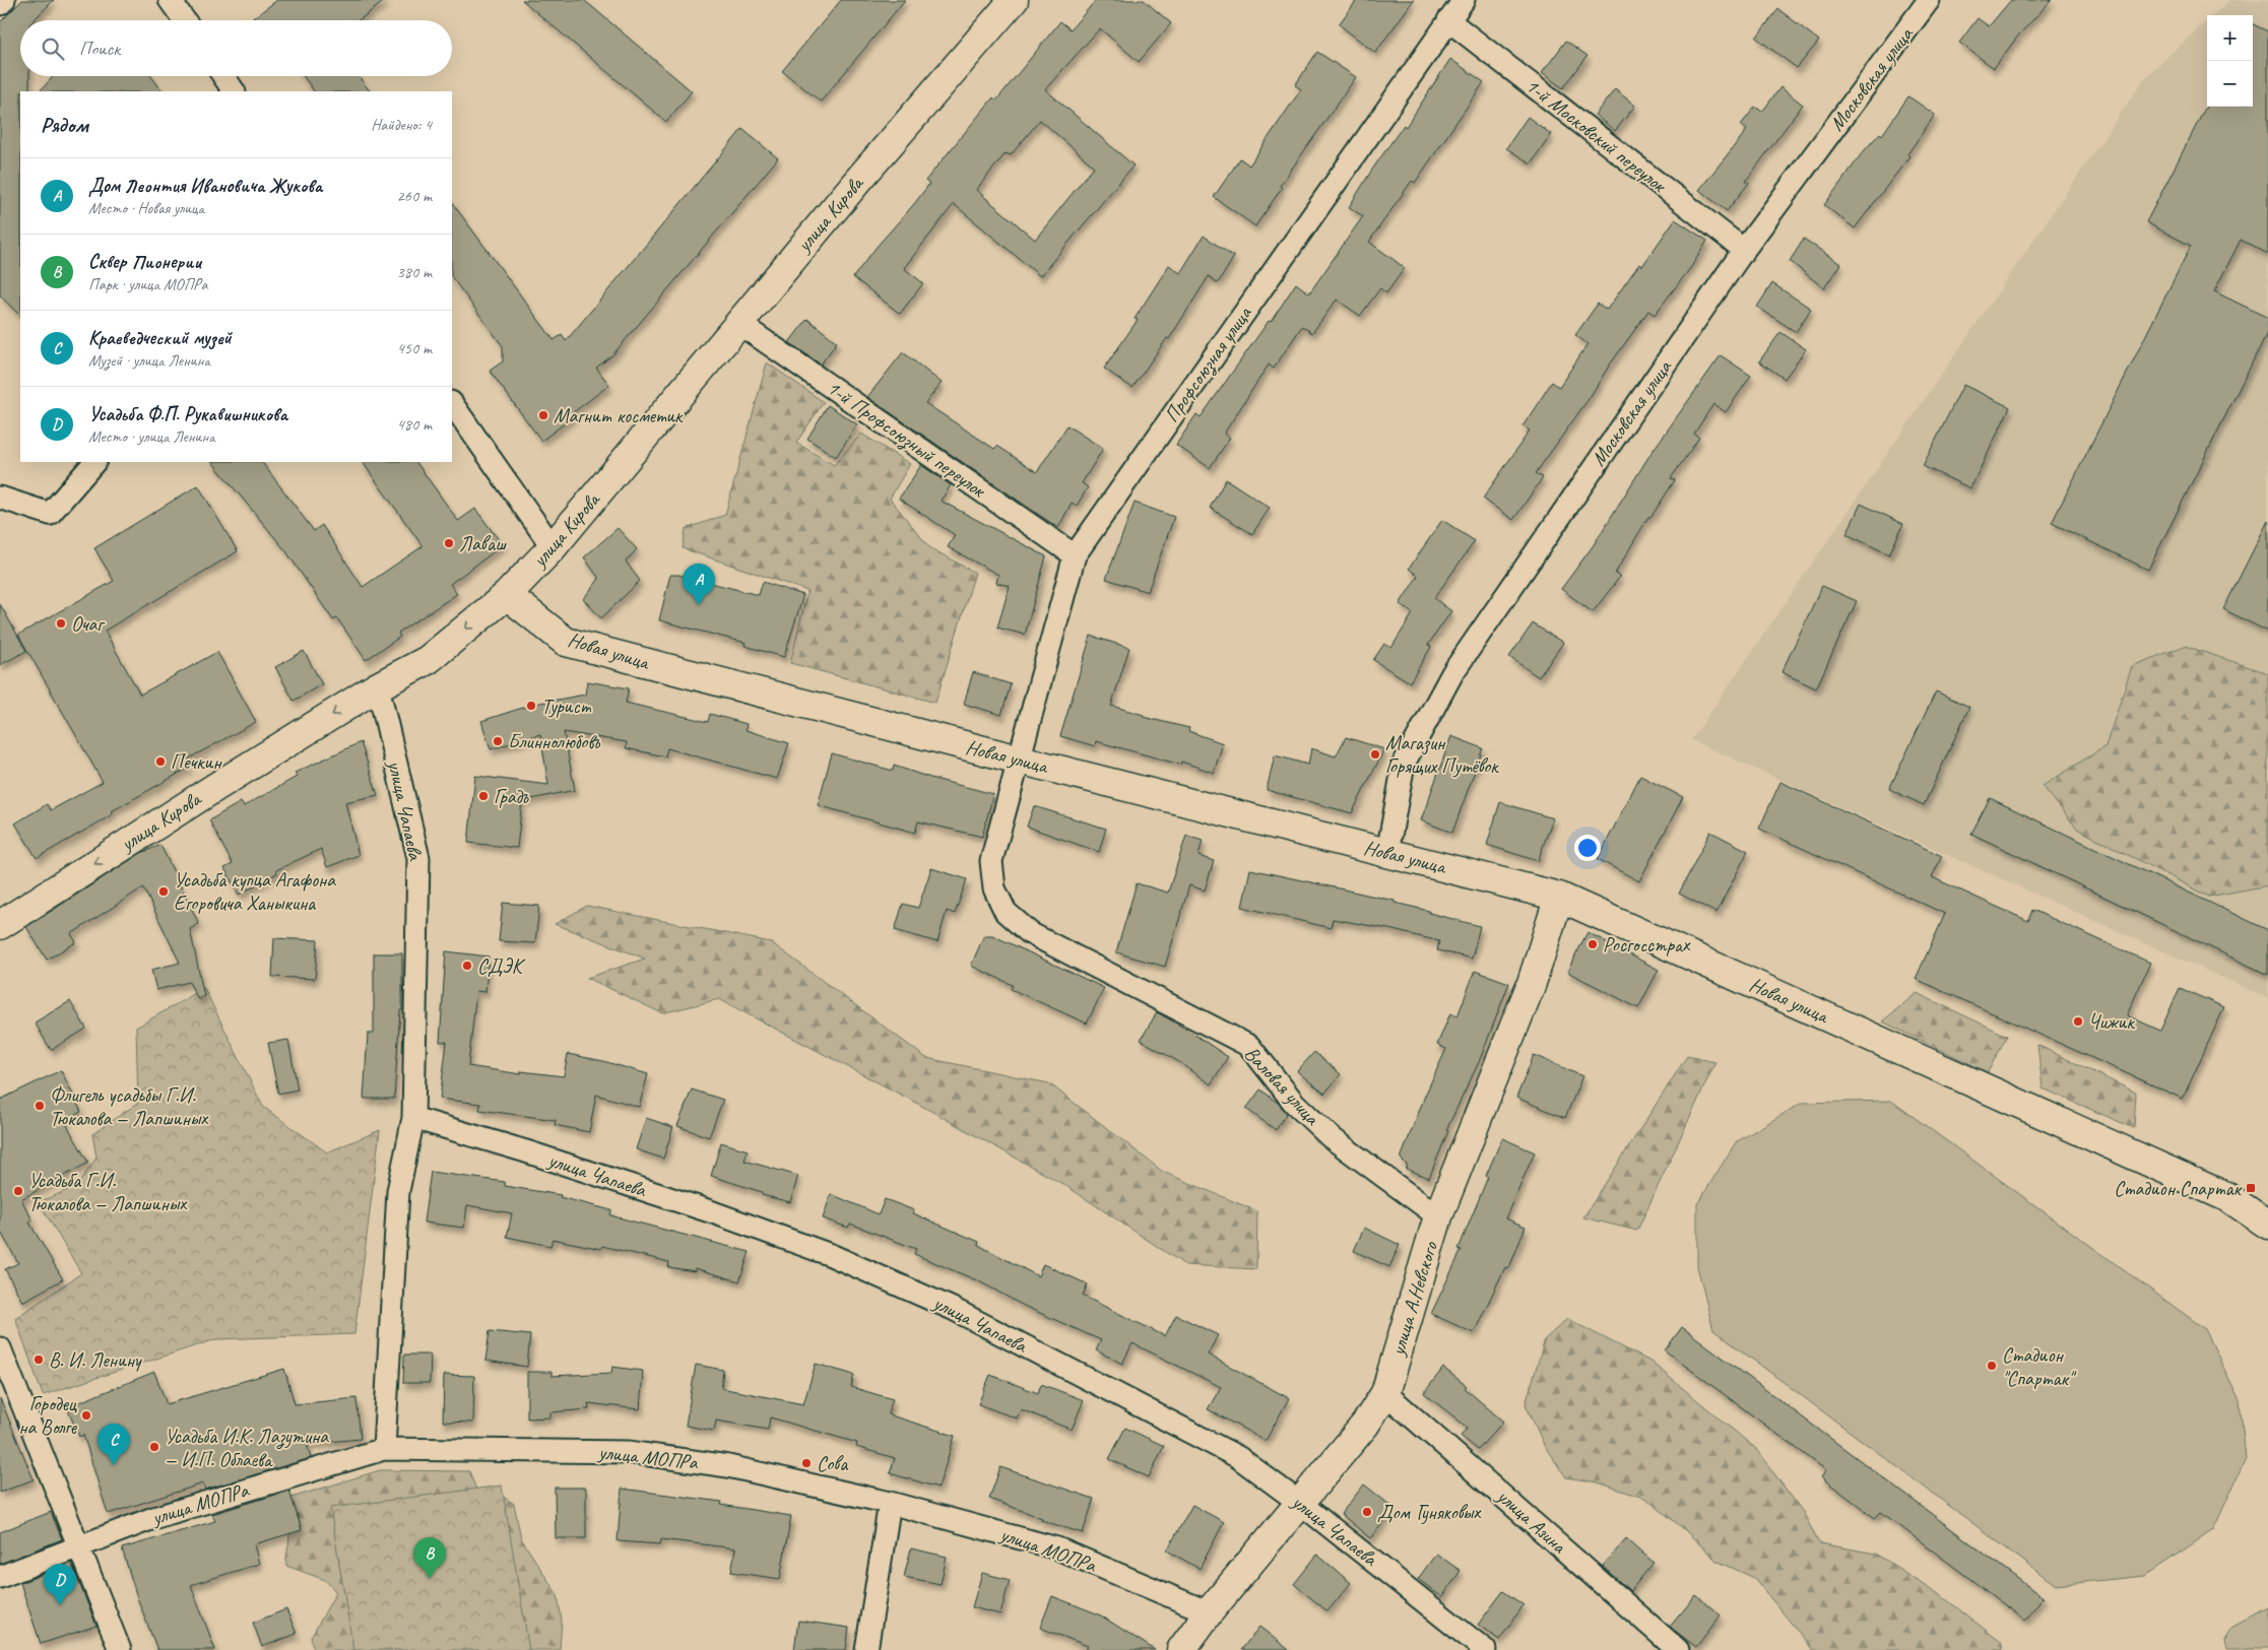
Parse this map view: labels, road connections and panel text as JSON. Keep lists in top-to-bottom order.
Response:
{
  "streets": {
    "street": [
      "Московская улица",
      "1-й Московский переулок",
      "улица Кирова",
      "Профсоюзная улица",
      "1-й Профсоюзный переулок",
      "Новая улица",
      "улица Чапаева",
      "Валовая улица",
      "улица А.Невского",
      "улица МОПРа",
      "улица Азина"
    ]
  },
  "crossings": [
    ["Московская улица", "1-й Московский переулок"],
    ["Московская улица", "Новая улица"],
    ["1-й Московский переулок", "Профсоюзная улица"],
    ["улица Кирова", "1-й Профсоюзный переулок"],
    ["улица Кирова", "Новая улица"],
    ["улица Кирова", "улица Чапаева"],
    ["Профсоюзная улица", "1-й Профсоюзный переулок"],
    ["Профсоюзная улица", "Новая улица"],
    ["Профсоюзная улица", "Валовая улица"],
    ["Новая улица", "Валовая улица"],
    ["Новая улица", "улица А.Невского"],
    ["улица Чапаева", "улица А.Невского"],
    ["улица Чапаева", "улица МОПРа"],
    ["Валовая улица", "улица А.Невского"],
    ["улица А.Невского", "улица МОПРа"],
    ["улица А.Невского", "улица Азина"]
  ],
  "one_way": ["улица Кирова"],
  "places": {
    "other": [
      "Магнит косметик",
      "Лаваш",
      "Очаг",
      "Турист",
      "Блиннолюбовъ",
      "Магазин Горящих Путёвок",
      "Печкин",
      "Градъ",
      "Усадьба купца Агафона Егоровича Ханыкина",
      "Росгосстрах",
      "СДЭК",
      "Чижик",
      "Флигель усадьбы Г.И. Тюкалова — Лапшиных",
      "Усадьба Г.И. Тюкалова — Лапшиных",
      "В. И. Ленину",
      "Стадион \"Спартак\"",
      "Городец на Волге",
      "Усадьба И.К. Лазутина — И.П. Облаева",
      "Сова",
      "Дом Гуняковых"
    ],
    "transit": ["Стадион Спартак"]
  },
  "page": {
    "map_buttons": ["+", "−"],
    "search": "Поиск",
    "heading": ["Рядом", "Найдено: 4"],
    "list": [
      {
        "mark": "A",
        "name": "Дом Леонтия Ивановича Жукова",
        "note": "Место · Новая улица",
        "value": "260 m"
      },
      {
        "mark": "B",
        "name": "Сквер Пионерии",
        "note": "Парк · улица МОПРа",
        "value": "380 m"
      },
      {
        "mark": "C",
        "name": "Краеведческий музей",
        "note": "Музей · улица Ленина",
        "value": "450 m"
      },
      {
        "mark": "D",
        "name": "Усадьба Ф.П. Рукавишникова",
        "note": "Место · улица Ленина",
        "value": "480 m"
      }
    ],
    "pins": [
      "A",
      "C",
      "B",
      "D"
    ]
  }
}
